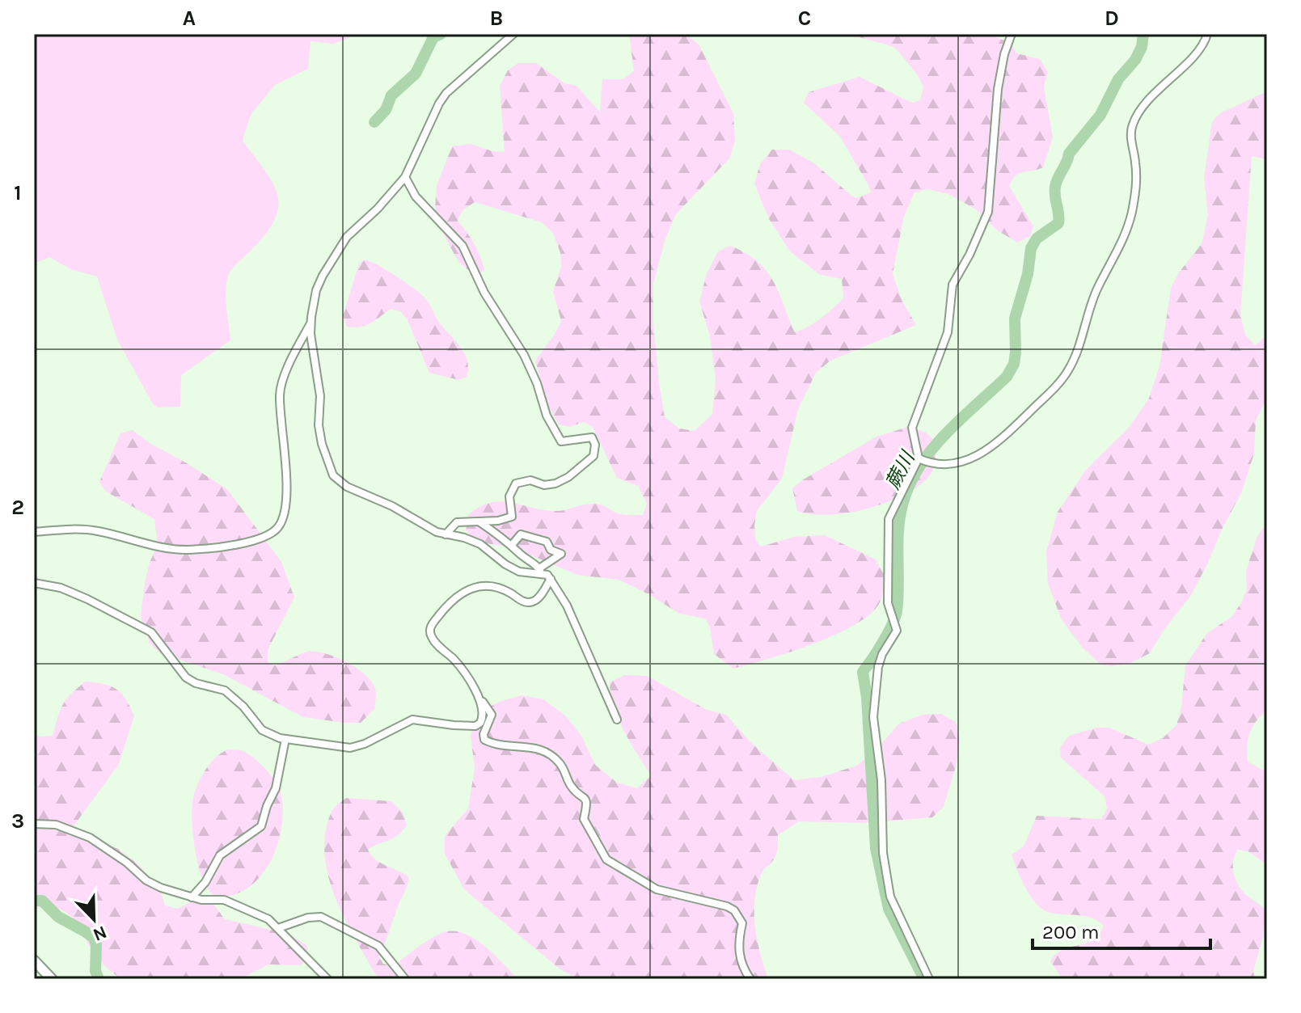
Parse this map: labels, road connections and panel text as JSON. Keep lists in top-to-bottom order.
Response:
{
  "water": ["蕨川"],
  "scale_bar": "200 m",
  "north": "bottom right",
  "grid": {
    "columns": [
      "A",
      "B",
      "C",
      "D"
    ],
    "rows": ["1", "2", "3"]
  }
}
